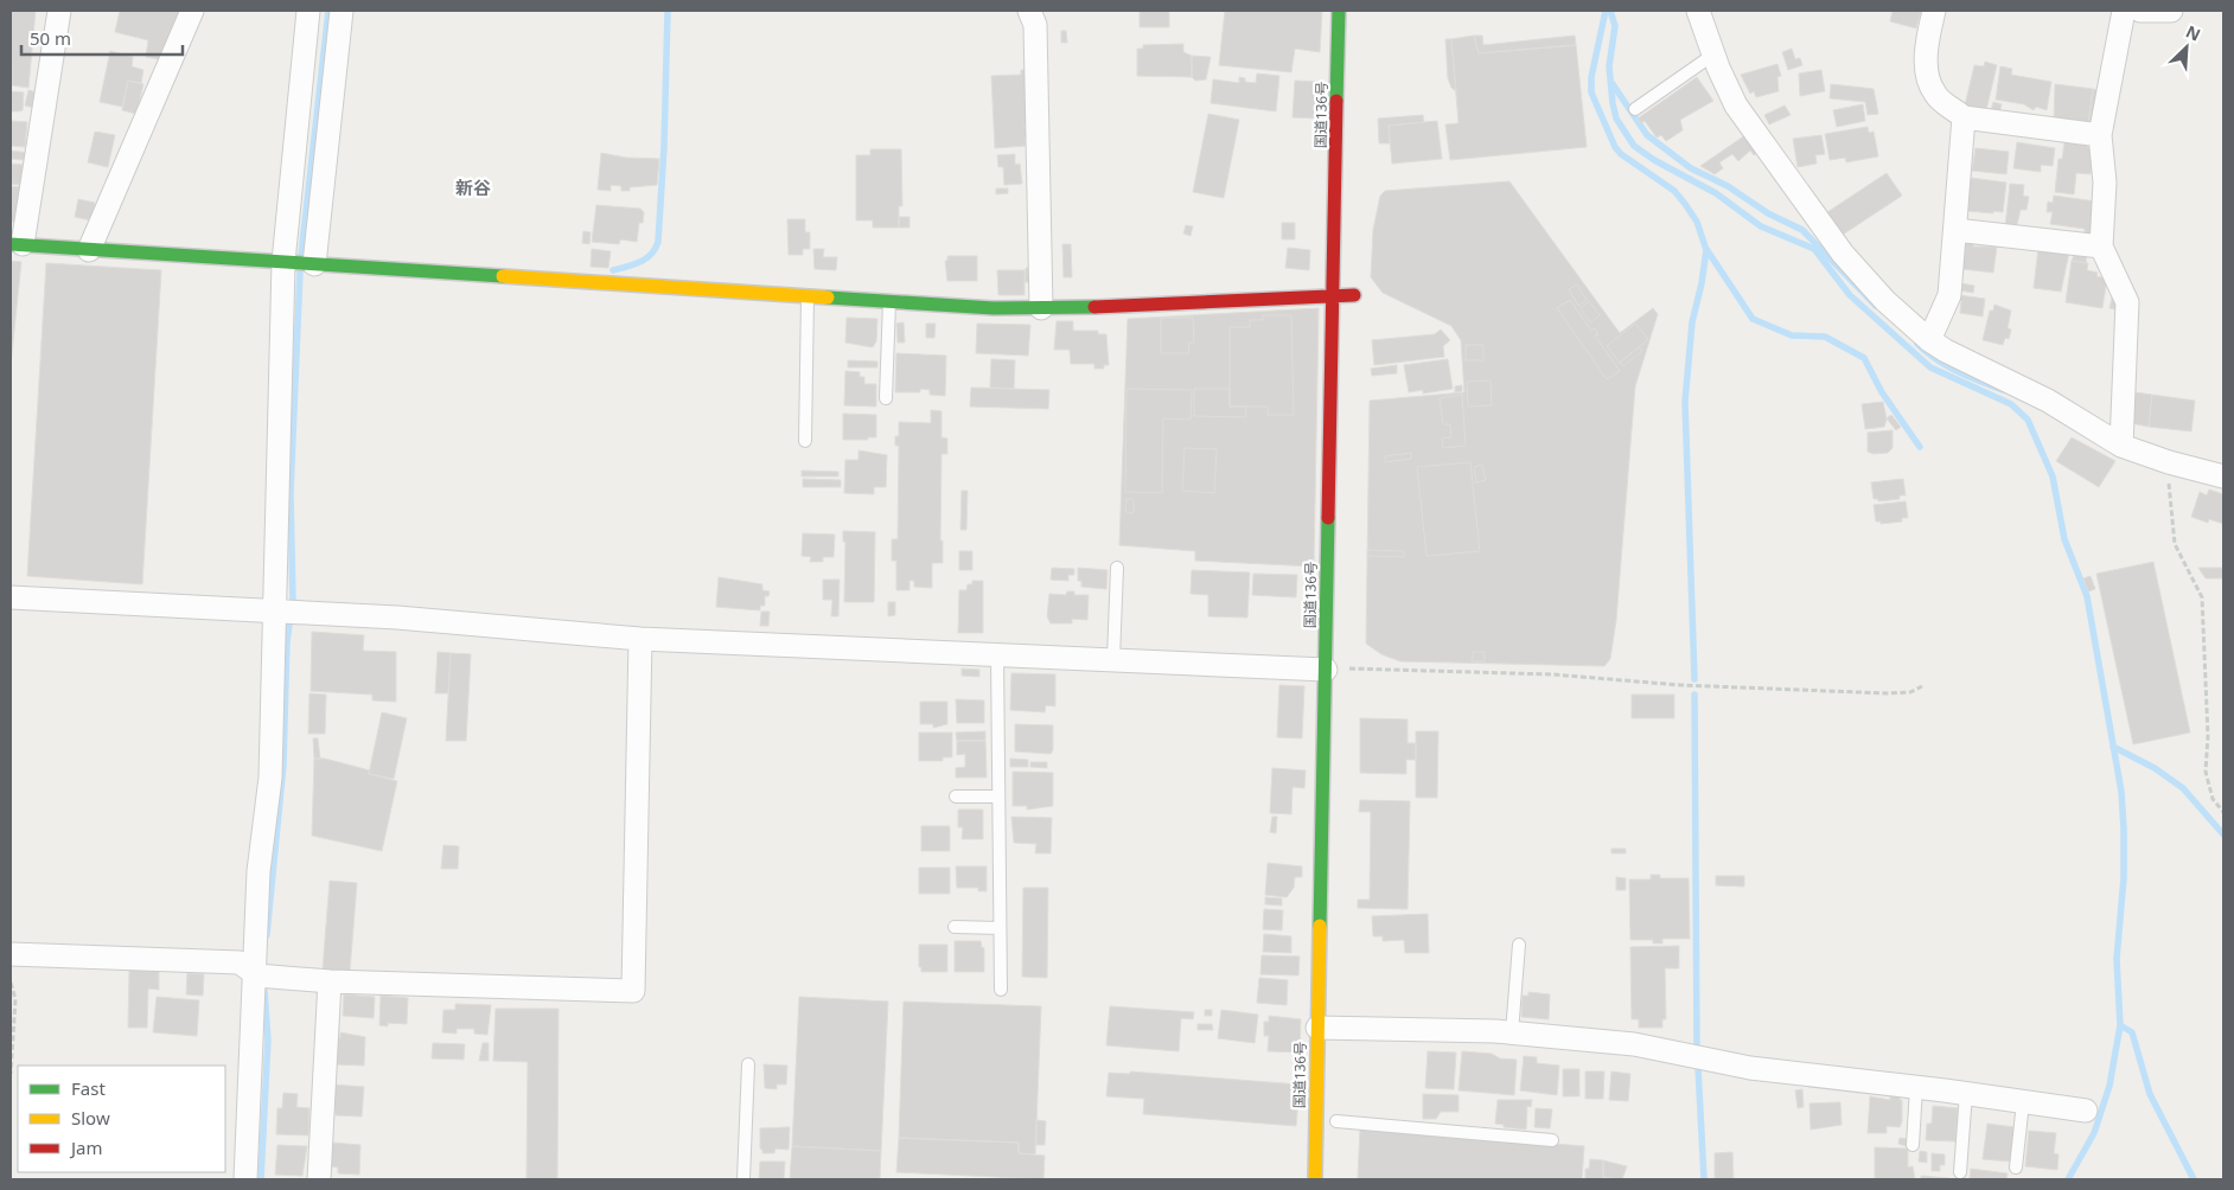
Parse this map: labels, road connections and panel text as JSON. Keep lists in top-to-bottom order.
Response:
{
  "streets": {
    "main road": ["国道136号"]
  },
  "districts": ["新谷"],
  "legend": ["Fast", "Slow", "Jam"],
  "scale_bar": "50 m",
  "north": "top right"
}
